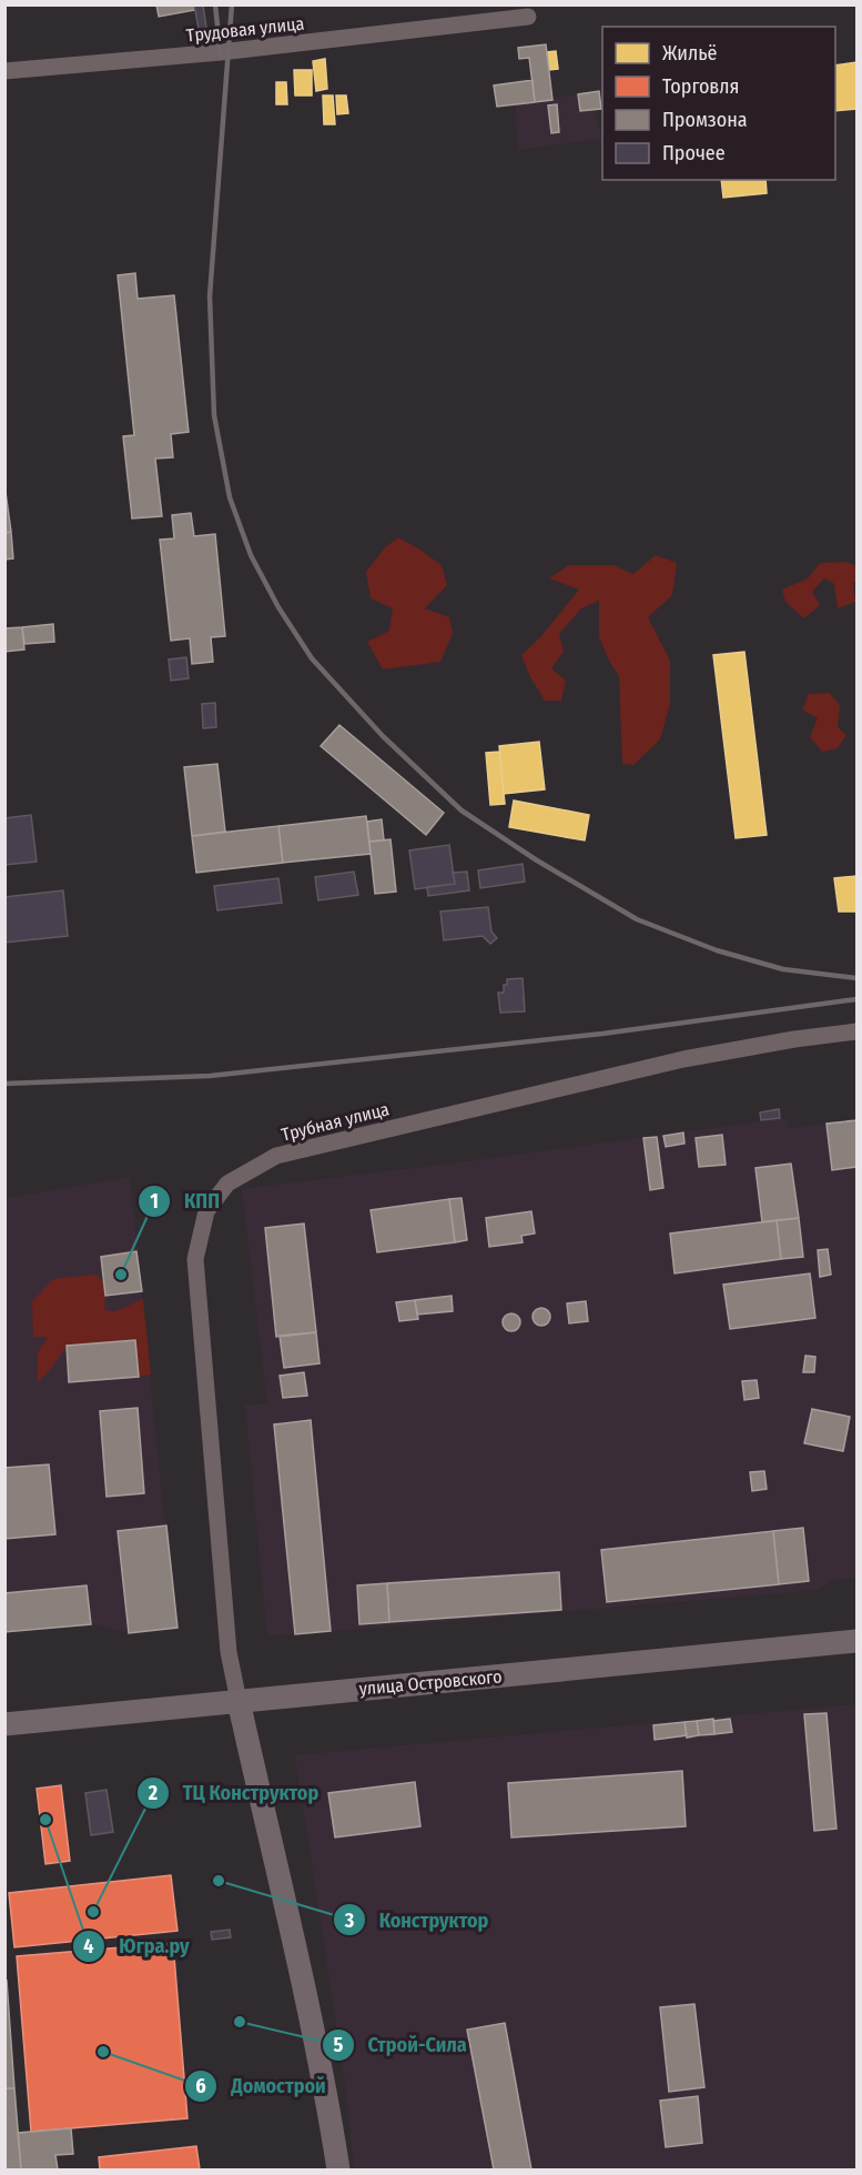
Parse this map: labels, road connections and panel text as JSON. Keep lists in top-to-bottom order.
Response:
{
  "streets": {
    "main road": ["улица Островского"],
    "street": ["Трудовая улица", "Трубная улица"]
  },
  "crossings": [
    ["Трубная улица", "улица Островского"]
  ],
  "places": [
    "КПП",
    "Югра.ру",
    "Конструктор",
    "ТЦ Конструктор",
    "Строй-Сила",
    "Домострой"
  ],
  "legend": [
    "Жильё",
    "Торговля",
    "Промзона",
    "Прочее"
  ]
}
